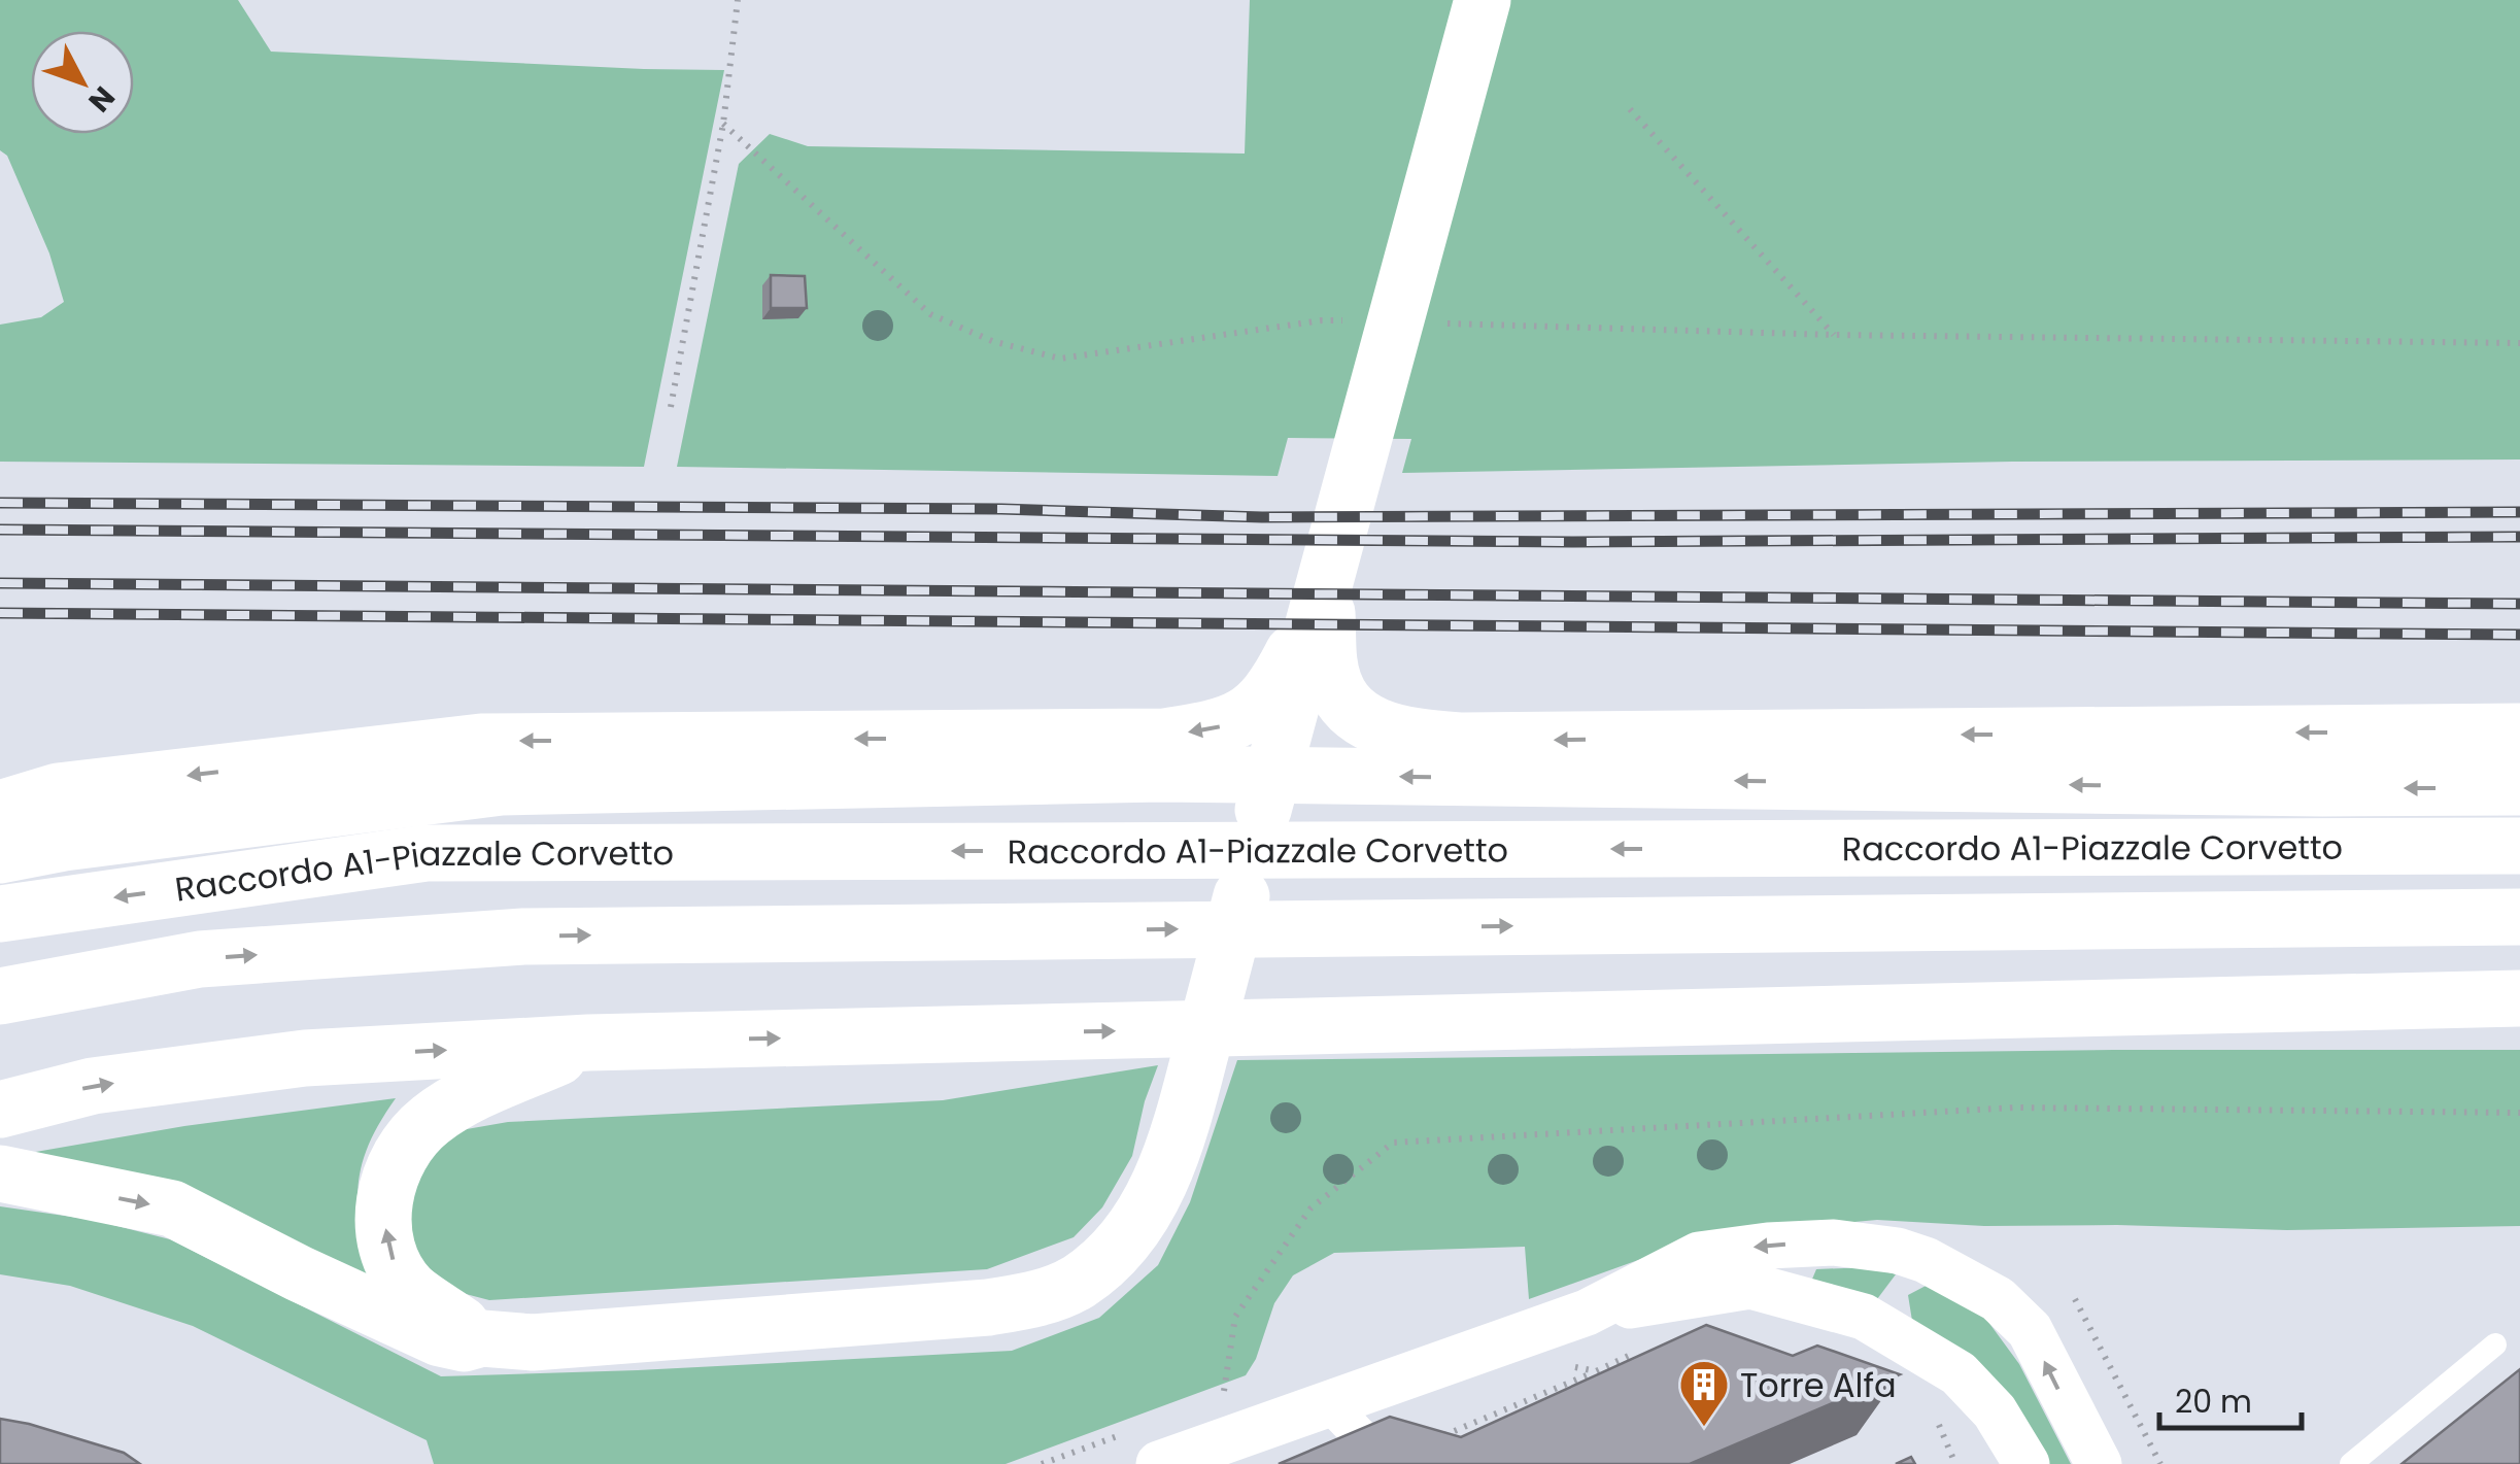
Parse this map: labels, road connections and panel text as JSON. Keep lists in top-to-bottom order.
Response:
{
  "streets": {
    "highway": ["Raccordo A1-Piazzale Corvetto"]
  },
  "places": {
    "building": ["Torre Alfa"]
  },
  "scale_bar": "20 m",
  "north": "bottom right"
}
